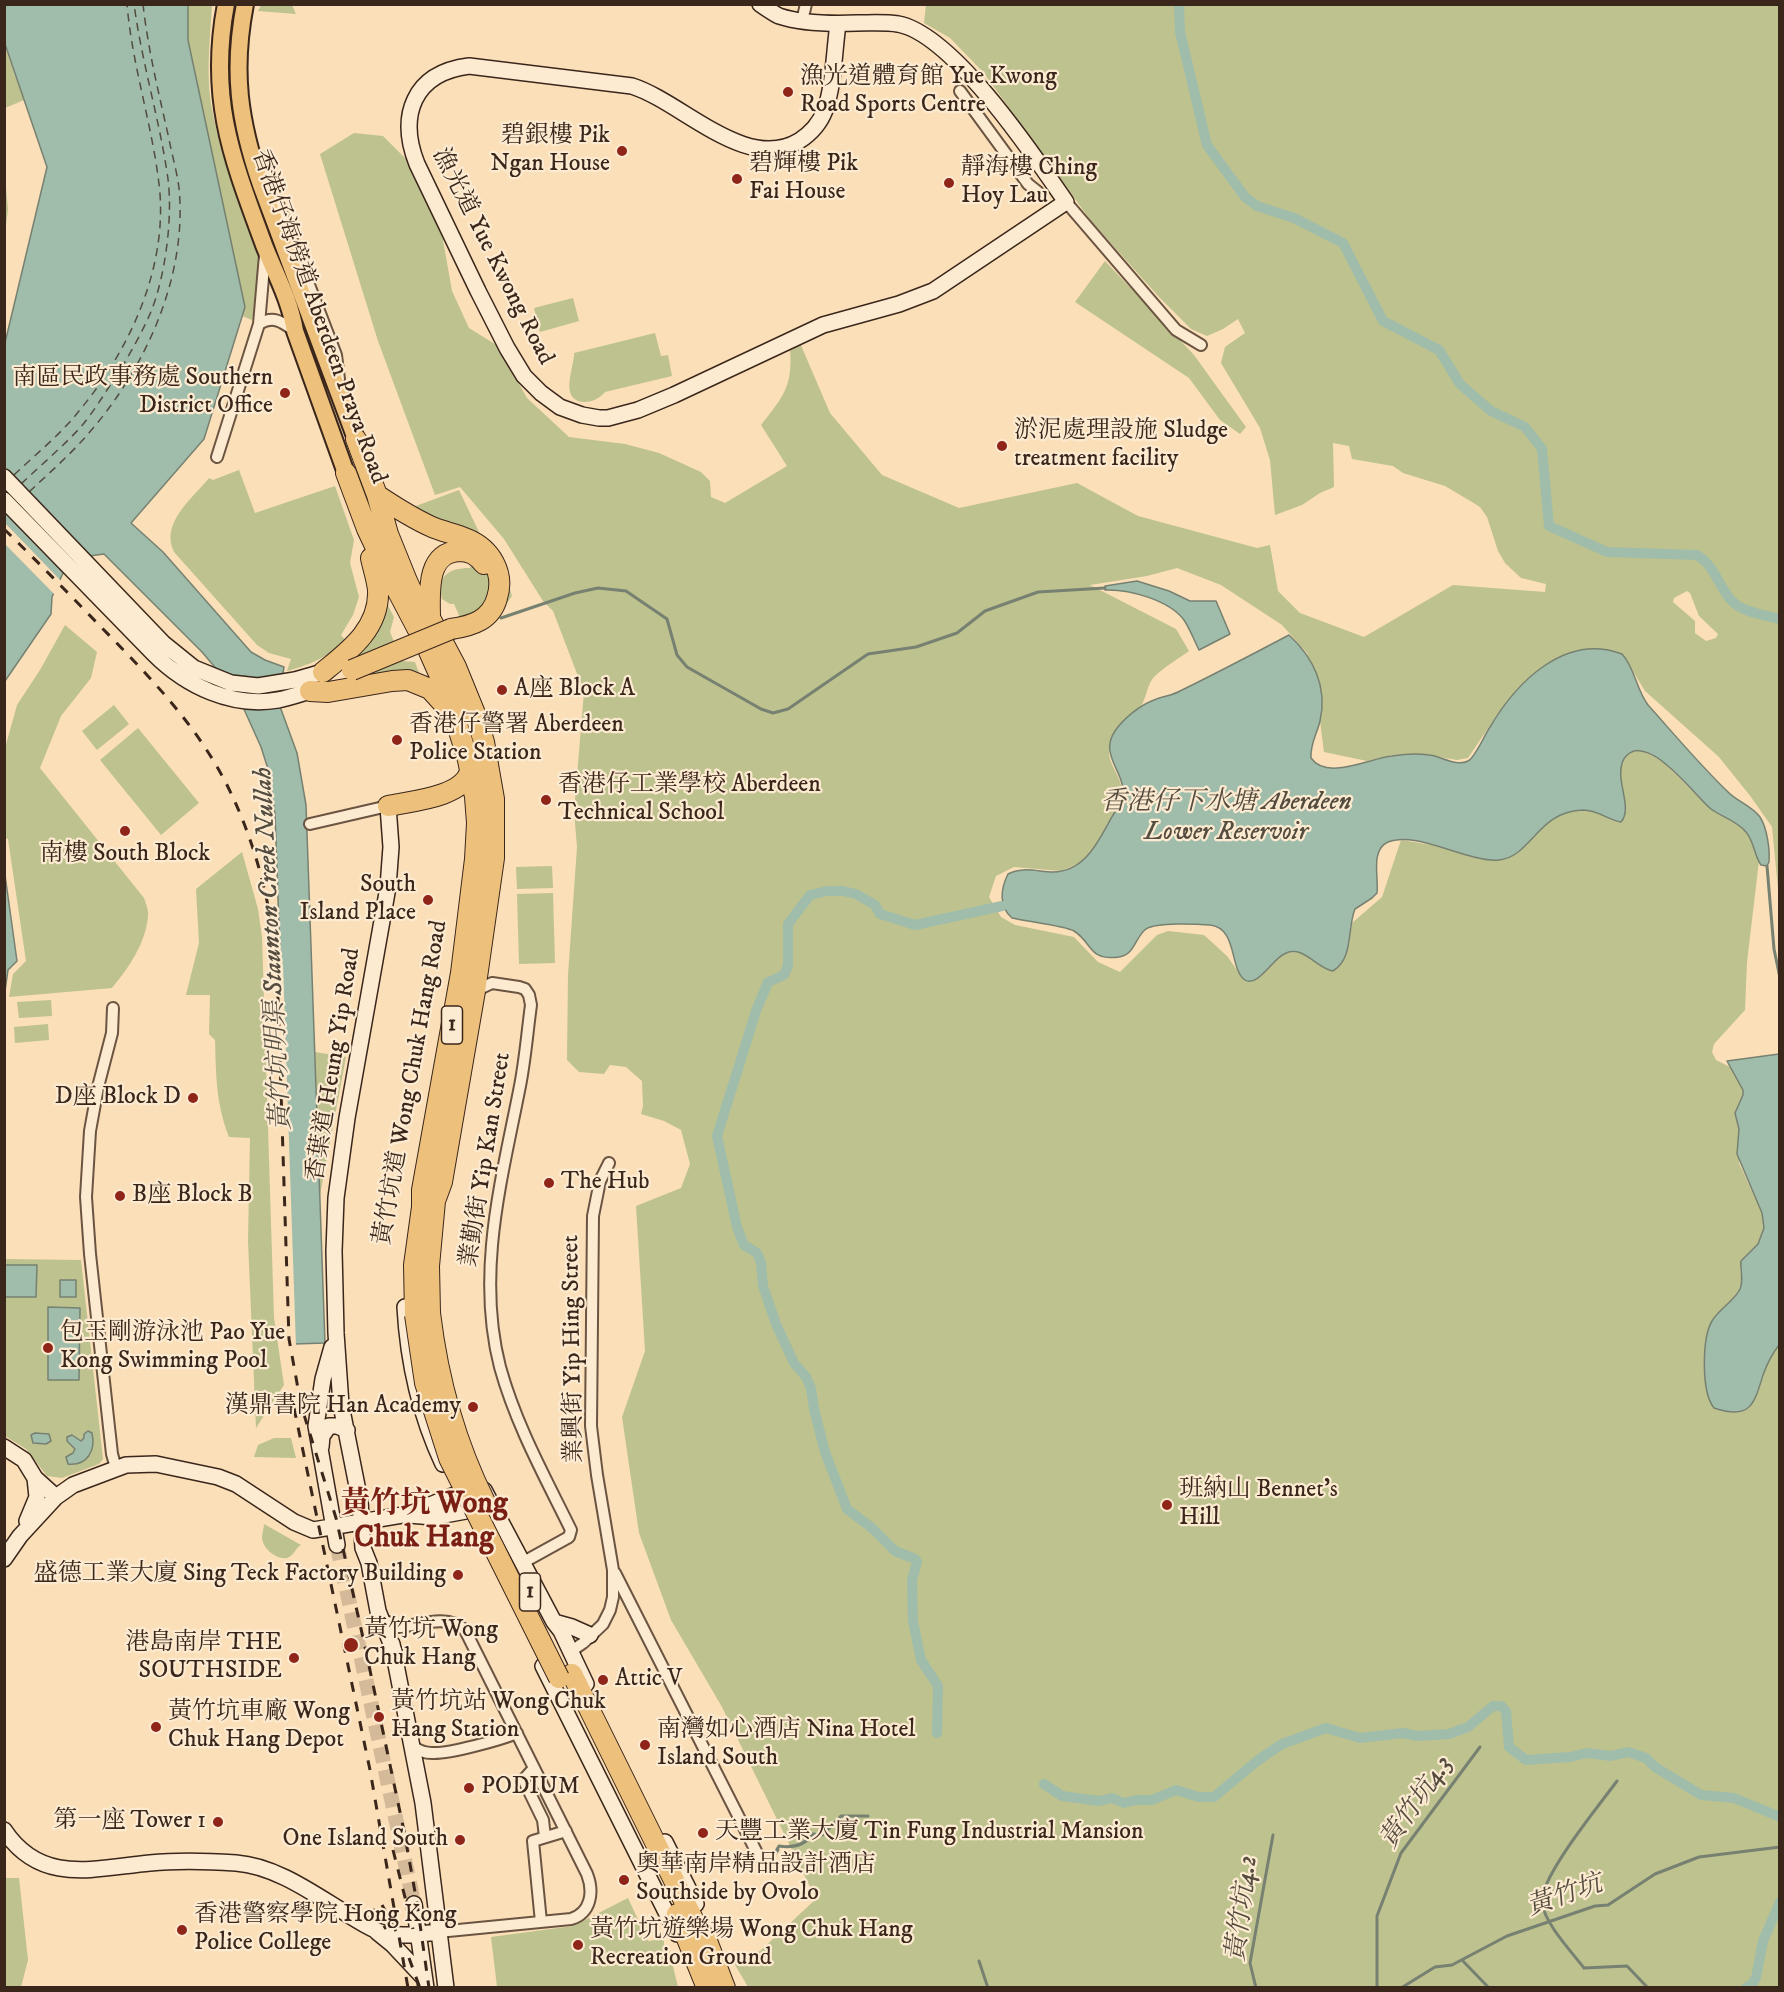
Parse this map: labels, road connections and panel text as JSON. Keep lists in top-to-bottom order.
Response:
{
  "streets": {
    "highway": ["香港仔海傍道 Aberdeen Praya Road", "1", "黃竹坑道 Wong Chuk Hang Road"],
    "street": [
      "漁光道 Yue Kwong Road",
      "香葉道 Heung Yip Road",
      "業勤街 Yip Kan Street",
      "業興街 Yip Hing Street"
    ]
  },
  "crossings": [
    ["香港仔海傍道 Aberdeen Praya Road", "黃竹坑道 Wong Chuk Hang Road"],
    ["1", "黃竹坑道 Wong Chuk Hang Road"],
    ["黃竹坑道 Wong Chuk Hang Road", "業勤街 Yip Kan Street"]
  ],
  "districts": ["黃竹坑 Wong Chuk Hang"],
  "water": [
    "香港仔下水塘 Aberdeen Lower Reservoir",
    "黃竹坑明渠 Staunton Creek Nullah",
    "黃竹坑4.3",
    "黃竹坑",
    "黃竹坑4.2"
  ],
  "places": [
    "漁光道體育館 Yue Kwong Road Sports Centre",
    "碧銀樓 Pik Ngan House",
    "碧輝樓 Pik Fai House",
    "靜海樓 Ching Hoy Lau",
    "南區民政事務處 Southern District Office",
    "淤泥處理設施 Sludge treatment facility",
    "A座 Block A",
    "香港仔警署 Aberdeen Police Station",
    "香港仔工業學校 Aberdeen Technical School",
    "南樓 South Block",
    "South Island Place",
    "D座 Block D",
    "The Hub",
    "B座 Block B",
    "包玉剛游泳池 Pao Yue Kong Swimming Pool",
    "漢鼎書院 Han Academy",
    "班納山 Bennet's Hill",
    "盛德工業大廈 Sing Teck Factory Building",
    "黃竹坑 Wong Chuk Hang",
    "港島南岸 THE SOUTHSIDE",
    "Attic V",
    "黃竹坑站 Wong Chuk Hang Station",
    "黃竹坑車廠 Wong Chuk Hang Depot",
    "南灣如心酒店 Nina Hotel Island South",
    "PODIUM",
    "第一座 Tower 1",
    "天豐工業大廈 Tin Fung Industrial Mansion",
    "One Island South",
    "奧華南岸精品設計酒店 Southside by Ovolo",
    "香港警察學院 Hong Kong Police College",
    "黃竹坑遊樂場 Wong Chuk Hang Recreation Ground"
  ]
}
